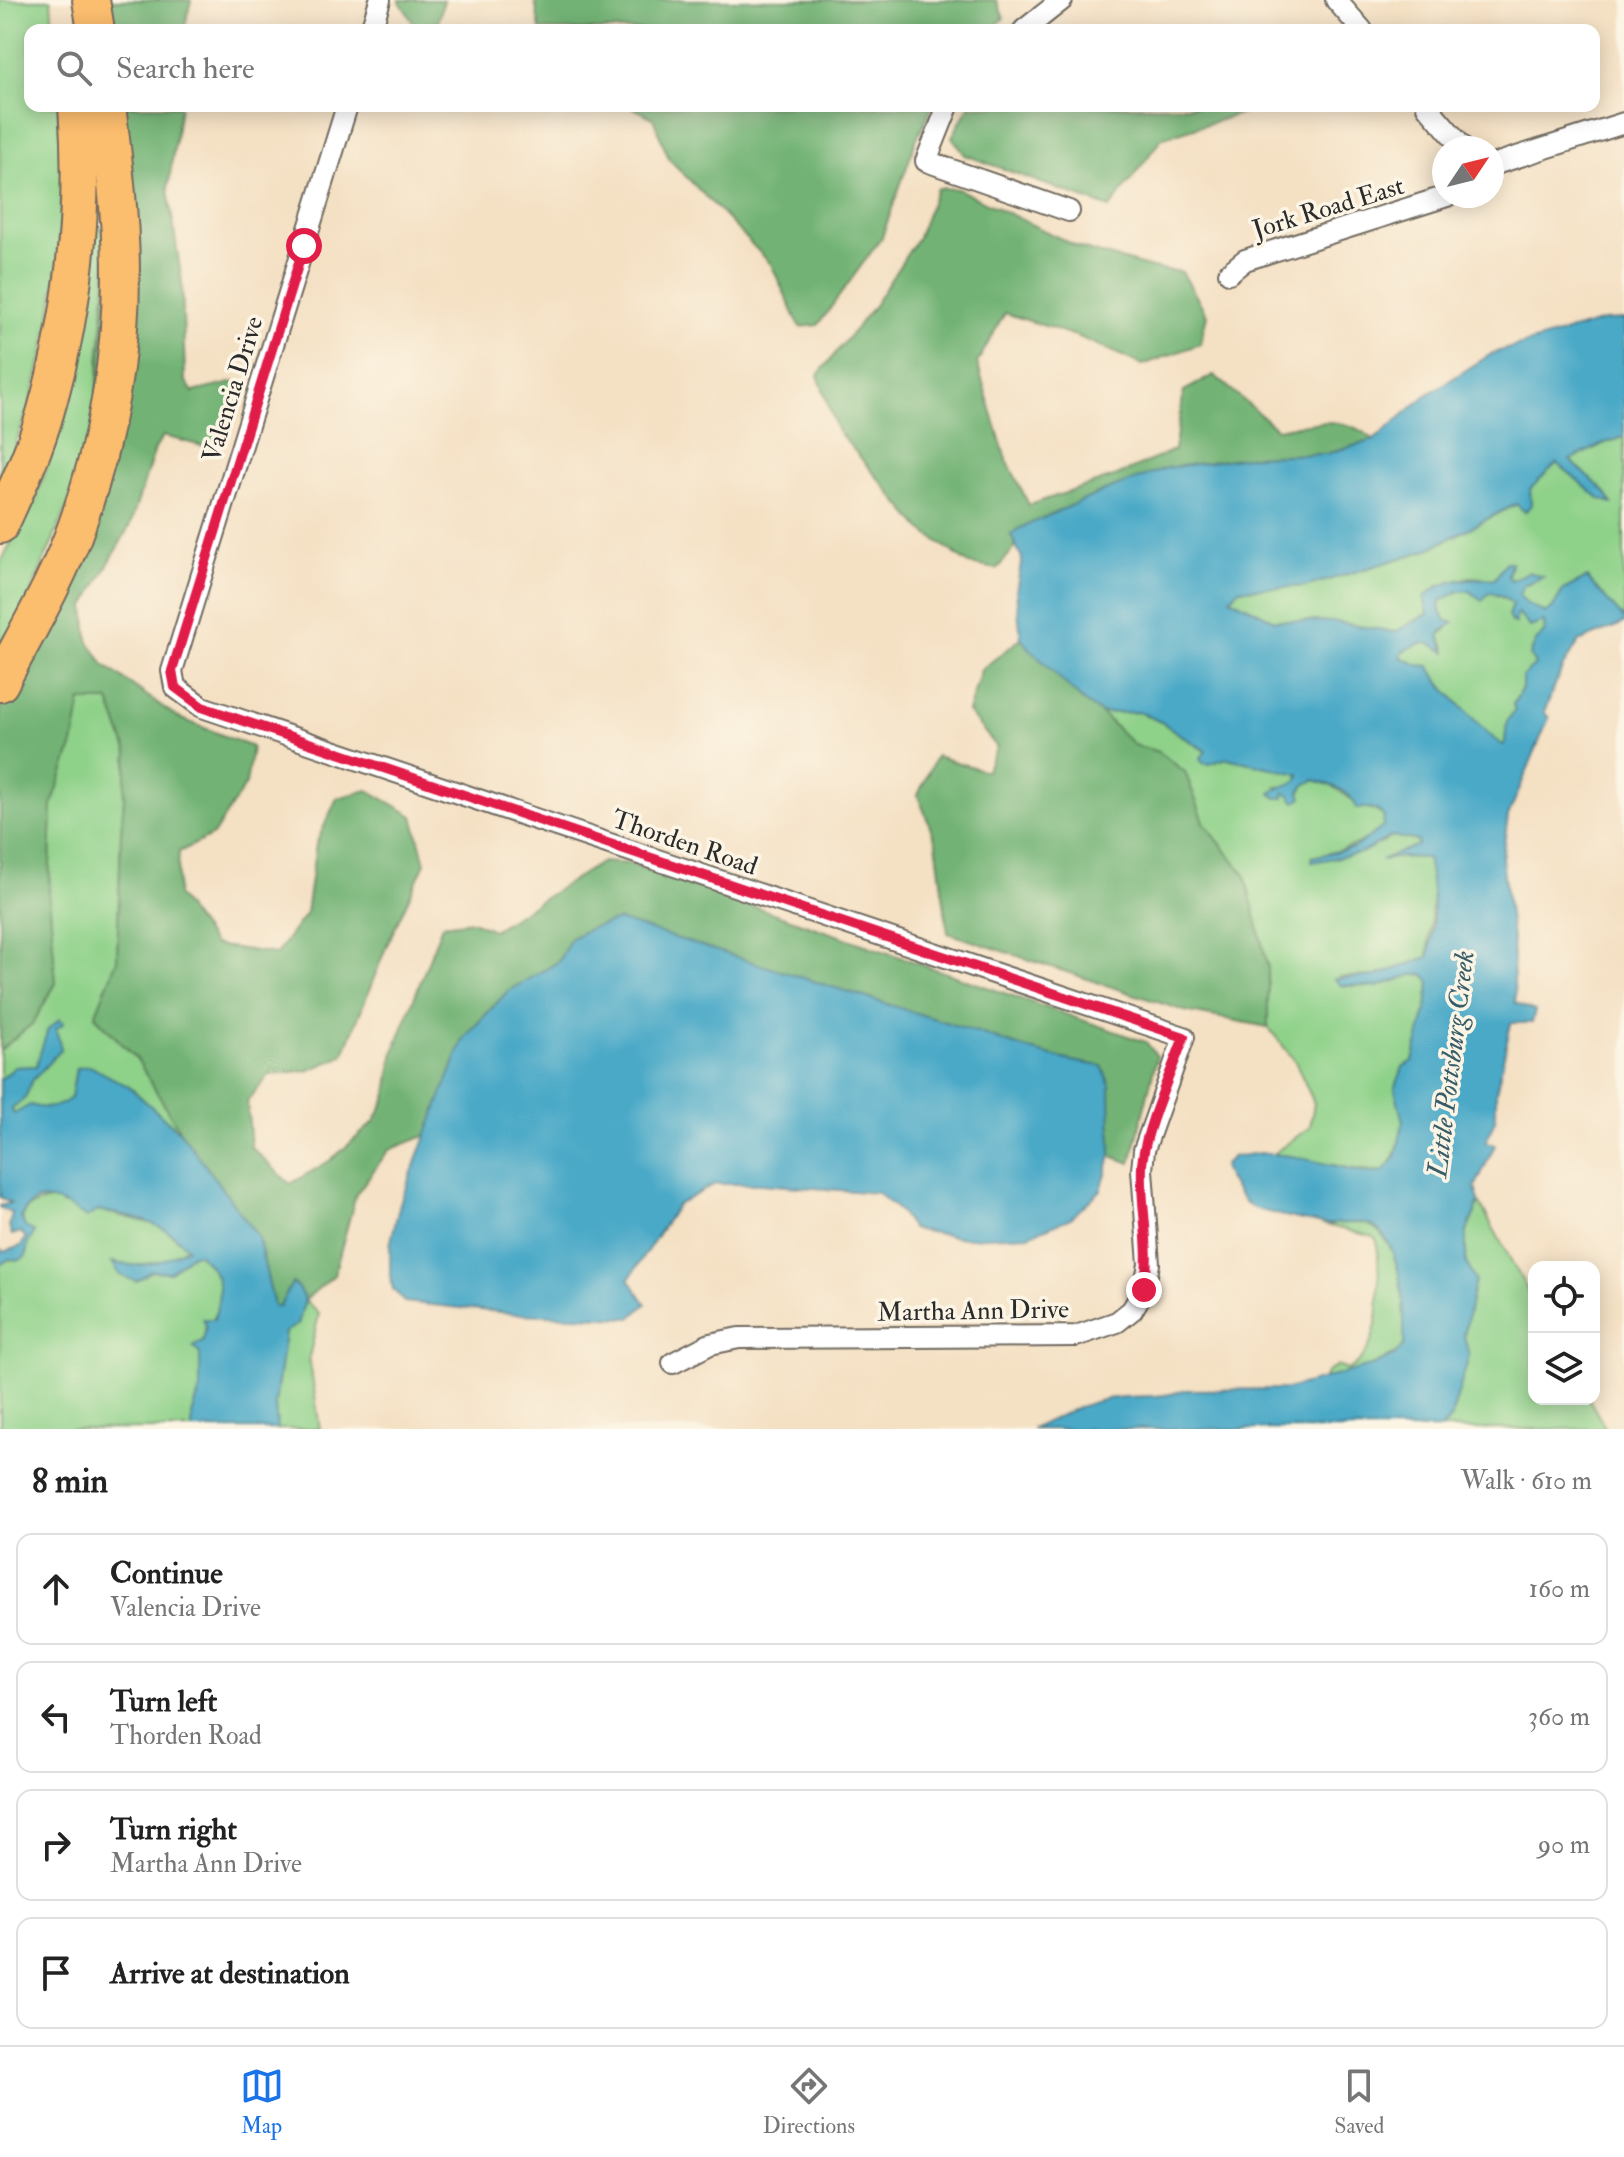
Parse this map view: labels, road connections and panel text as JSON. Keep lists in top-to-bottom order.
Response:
{
  "streets": {
    "street": [
      "Jork Road East",
      "Valencia Drive",
      "Thorden Road",
      "Martha Ann Drive"
    ]
  },
  "crossings": [
    ["Valencia Drive", "Thorden Road"],
    ["Thorden Road", "Martha Ann Drive"]
  ],
  "water": ["Little Pottsburg Creek"],
  "north": "top right",
  "page": {
    "search": "Search here",
    "heading": ["8 min", "Walk · 610 m"],
    "list": [
      ["Continue", "Valencia Drive", "160 m"],
      ["Turn left", "Thorden Road", "360 m"],
      ["Turn right", "Martha Ann Drive", "90 m"],
      "Arrive at destination"
    ],
    "nav": ["Map", "Directions", "Saved"]
  }
}
